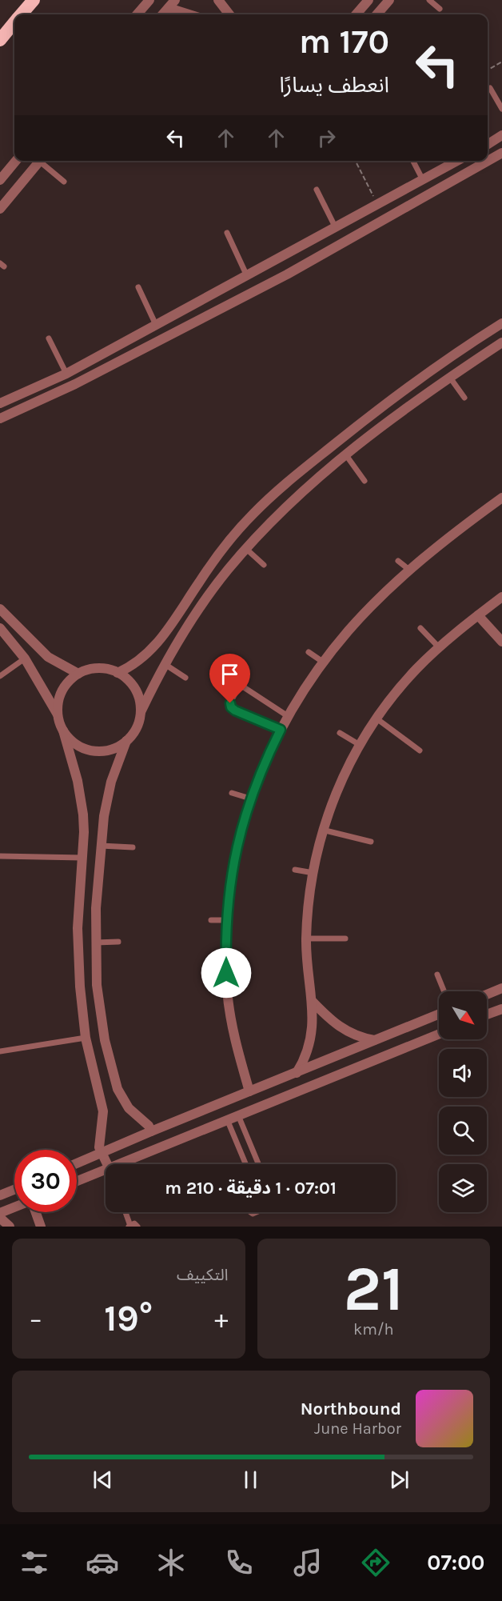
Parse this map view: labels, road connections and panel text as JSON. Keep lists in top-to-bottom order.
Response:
{
  "north": "bottom right",
  "page": {
    "turn": ["170 m", "انعطف يسارًا"],
    "limit": "30",
    "trip": "07:01 · 1 دقيقة · 210 m",
    "tile": [
      ["21", "km/h"],
      "التكييف"
    ],
    "heat": ["−", "19°", "+"],
    "song": ["Northbound", "June Harbor"],
    "tabs": "07:00"
  }
}
